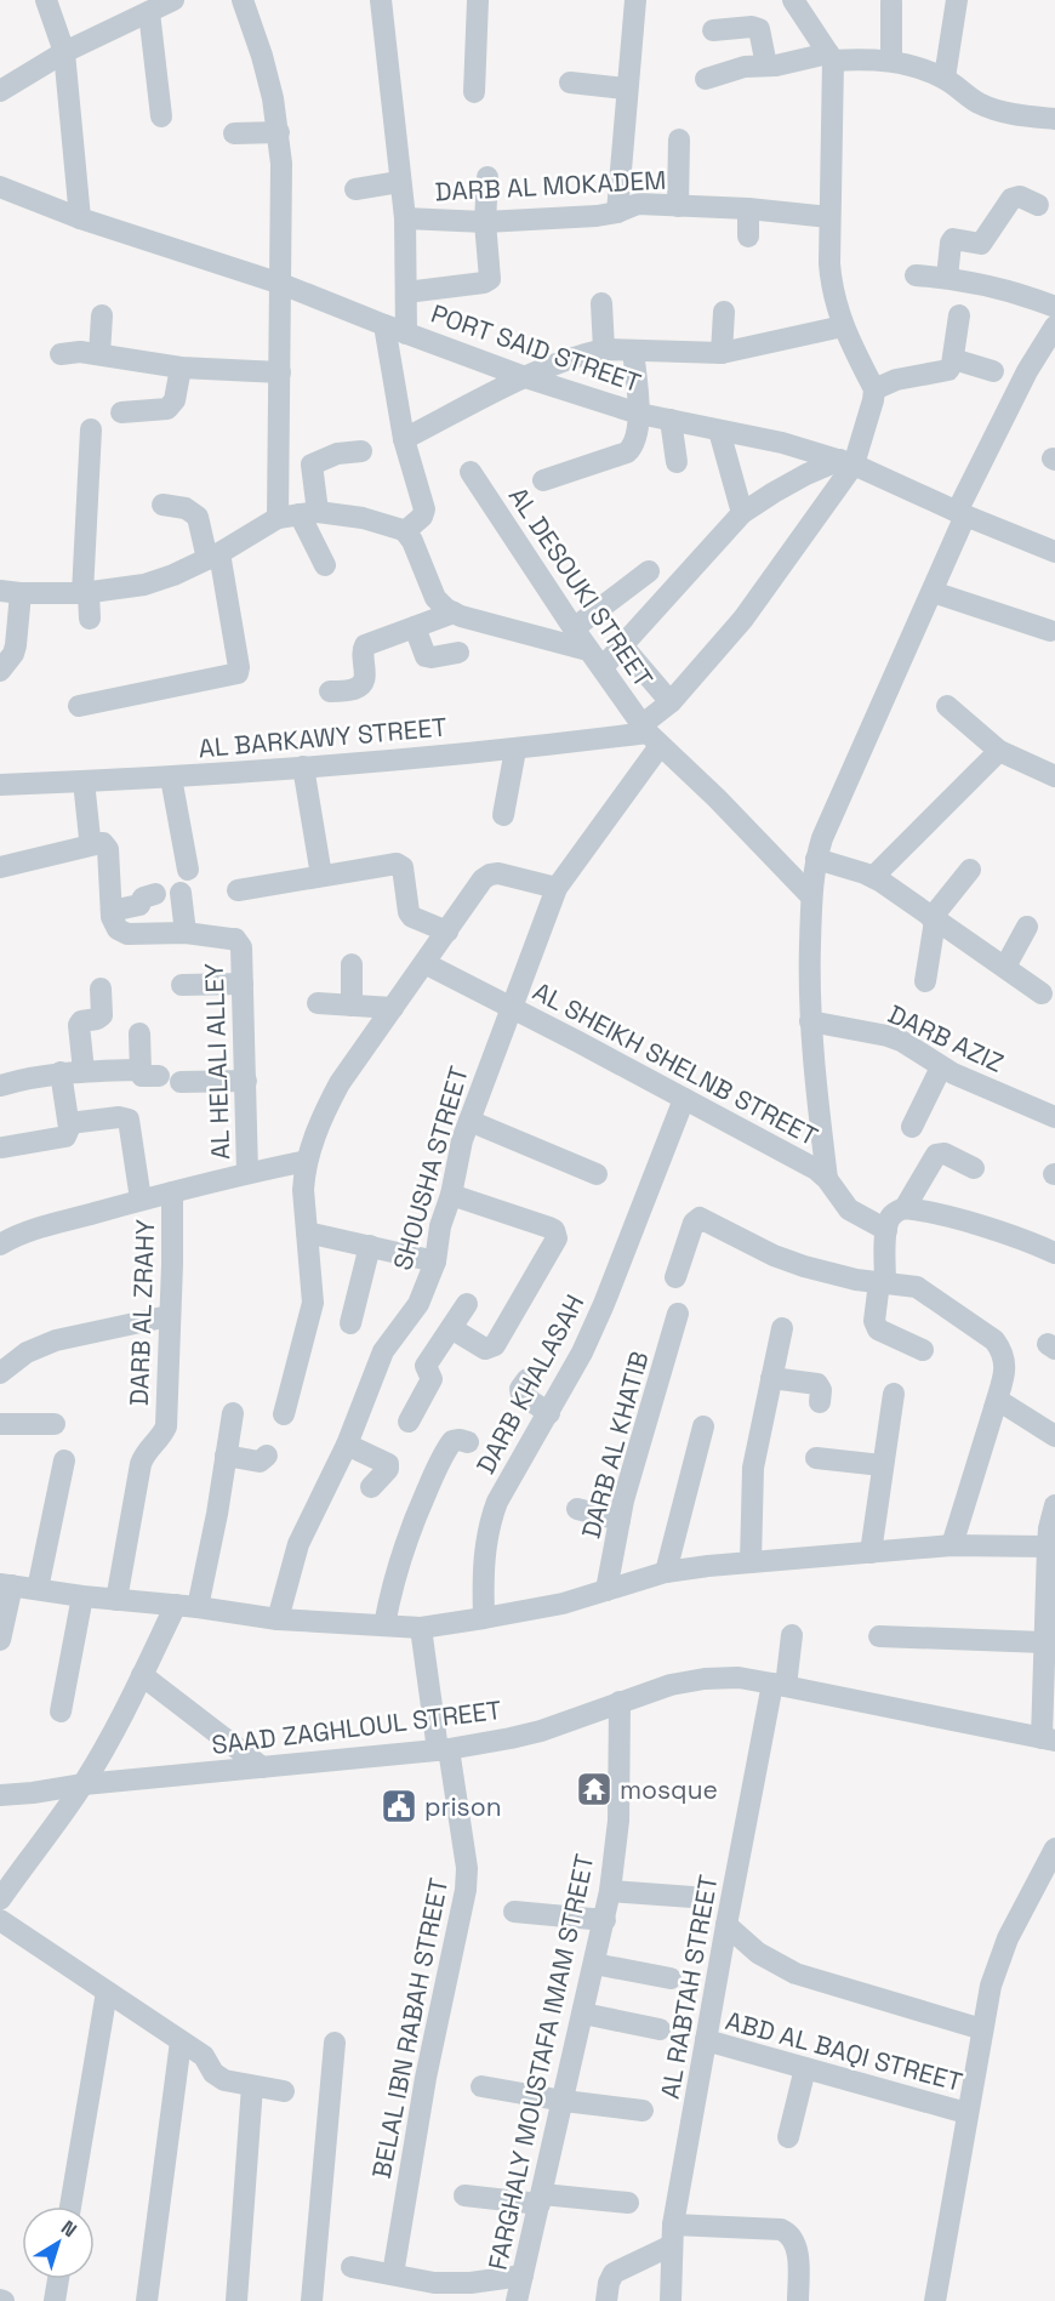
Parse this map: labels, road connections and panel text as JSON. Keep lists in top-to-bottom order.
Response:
{
  "streets": {
    "street": [
      "DARB AL MOKADEM",
      "PORT SAID STREET",
      "AL DESOUKI STREET",
      "AL BARKAWY STREET",
      "DARB AZIZ",
      "AL HELALI ALLEY",
      "AL SHEIKH SHELNB STREET",
      "SHOUSHA STREET",
      "DARB AL ZRAHY",
      "DARB KHALASAH",
      "DARB AL KHATIB",
      "SAAD ZAGHLOUL STREET",
      "AL RABTAH STREET",
      "BELAL IBN RABAH STREET",
      "ABD AL BAQI STREET",
      "FARGHALY MOUSTAFA IMAM STREET"
    ]
  },
  "crossings": [
    ["AL DESOUKI STREET", "AL BARKAWY STREET"],
    ["AL DESOUKI STREET", "SHOUSHA STREET"],
    ["AL BARKAWY STREET", "SHOUSHA STREET"],
    ["AL SHEIKH SHELNB STREET", "SHOUSHA STREET"],
    ["AL SHEIKH SHELNB STREET", "DARB KHALASAH"],
    ["SAAD ZAGHLOUL STREET", "AL RABTAH STREET"],
    ["SAAD ZAGHLOUL STREET", "BELAL IBN RABAH STREET"],
    ["SAAD ZAGHLOUL STREET", "FARGHALY MOUSTAFA IMAM STREET"],
    ["AL RABTAH STREET", "ABD AL BAQI STREET"]
  ],
  "places": {
    "temple": ["mosque"],
    "public building": ["prison"]
  },
  "north": "top right"
}
